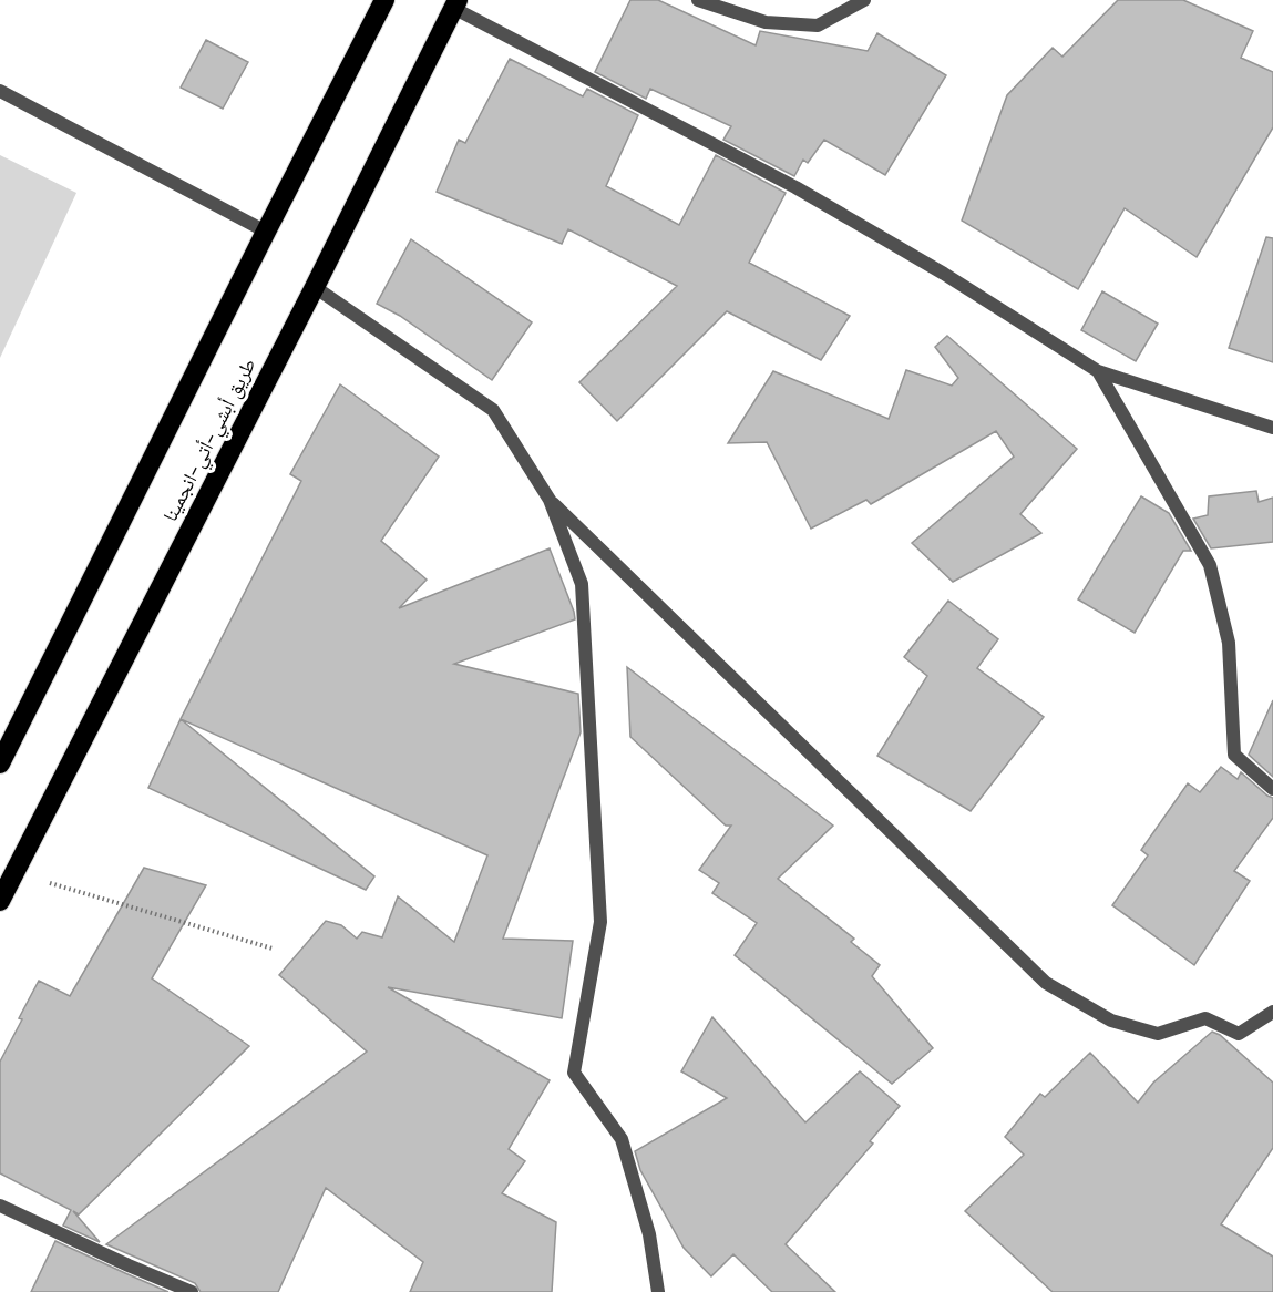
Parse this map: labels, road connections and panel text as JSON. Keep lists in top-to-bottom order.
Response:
{
  "streets": {
    "highway": ["طريق أبشي-أتي-انجمينا"]
  }
}
